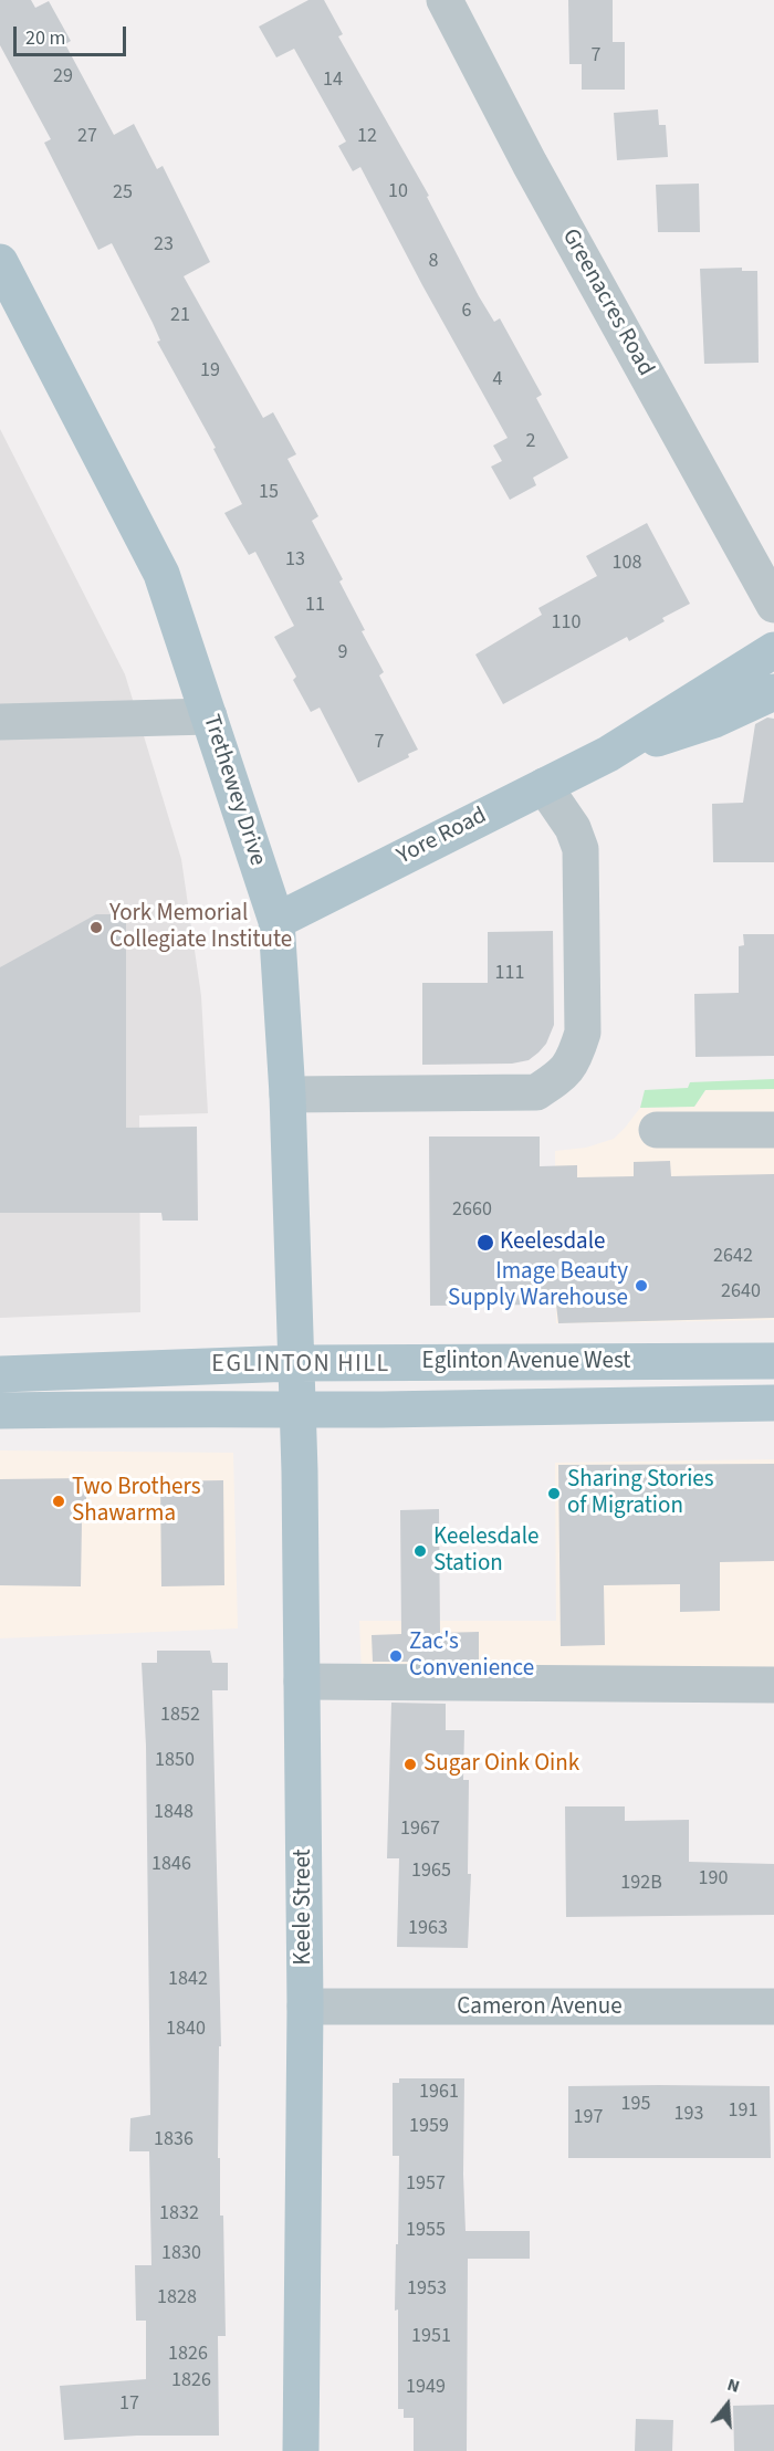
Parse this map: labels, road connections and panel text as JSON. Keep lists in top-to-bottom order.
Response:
{
  "streets": {
    "main road": [
      "Trethewey Drive",
      "Yore Road",
      "Eglinton Avenue West",
      "Keele Street"
    ],
    "street": ["Greenacres Road", "Cameron Avenue"]
  },
  "crossings": [
    ["Trethewey Drive", "Yore Road"],
    ["Trethewey Drive", "Eglinton Avenue West"],
    ["Trethewey Drive", "Keele Street"],
    ["Eglinton Avenue West", "Keele Street"],
    ["Keele Street", "Cameron Avenue"]
  ],
  "districts": ["EGLINTON HILL"],
  "places": [
    "York Memorial Collegiate Institute",
    "Keelesdale",
    "Image Beauty Supply Warehouse",
    "Sharing Stories of Migration",
    "Two Brothers Shawarma",
    "Keelesdale Station",
    "Zac's Convenience",
    "Sugar Oink Oink"
  ],
  "house_numbers": [
    "7",
    "29",
    "14",
    "27",
    "12",
    "10",
    "25",
    "23",
    "8",
    "6",
    "21",
    "19",
    "4",
    "2",
    "15",
    "13",
    "108",
    "11",
    "110",
    "9",
    "7",
    "111",
    "2660",
    "2642",
    "2640",
    "1852",
    "1850",
    "1848",
    "1967",
    "1846",
    "1965",
    "190",
    "192B",
    "1963",
    "1842",
    "1840",
    "1961",
    "195",
    "191",
    "193",
    "197",
    "1959",
    "1836",
    "1957",
    "1832",
    "1955",
    "1830",
    "1953",
    "1828",
    "1951",
    "1826",
    "1826",
    "1949",
    "17"
  ],
  "scale_bar": "20 m",
  "north": "top"
}
